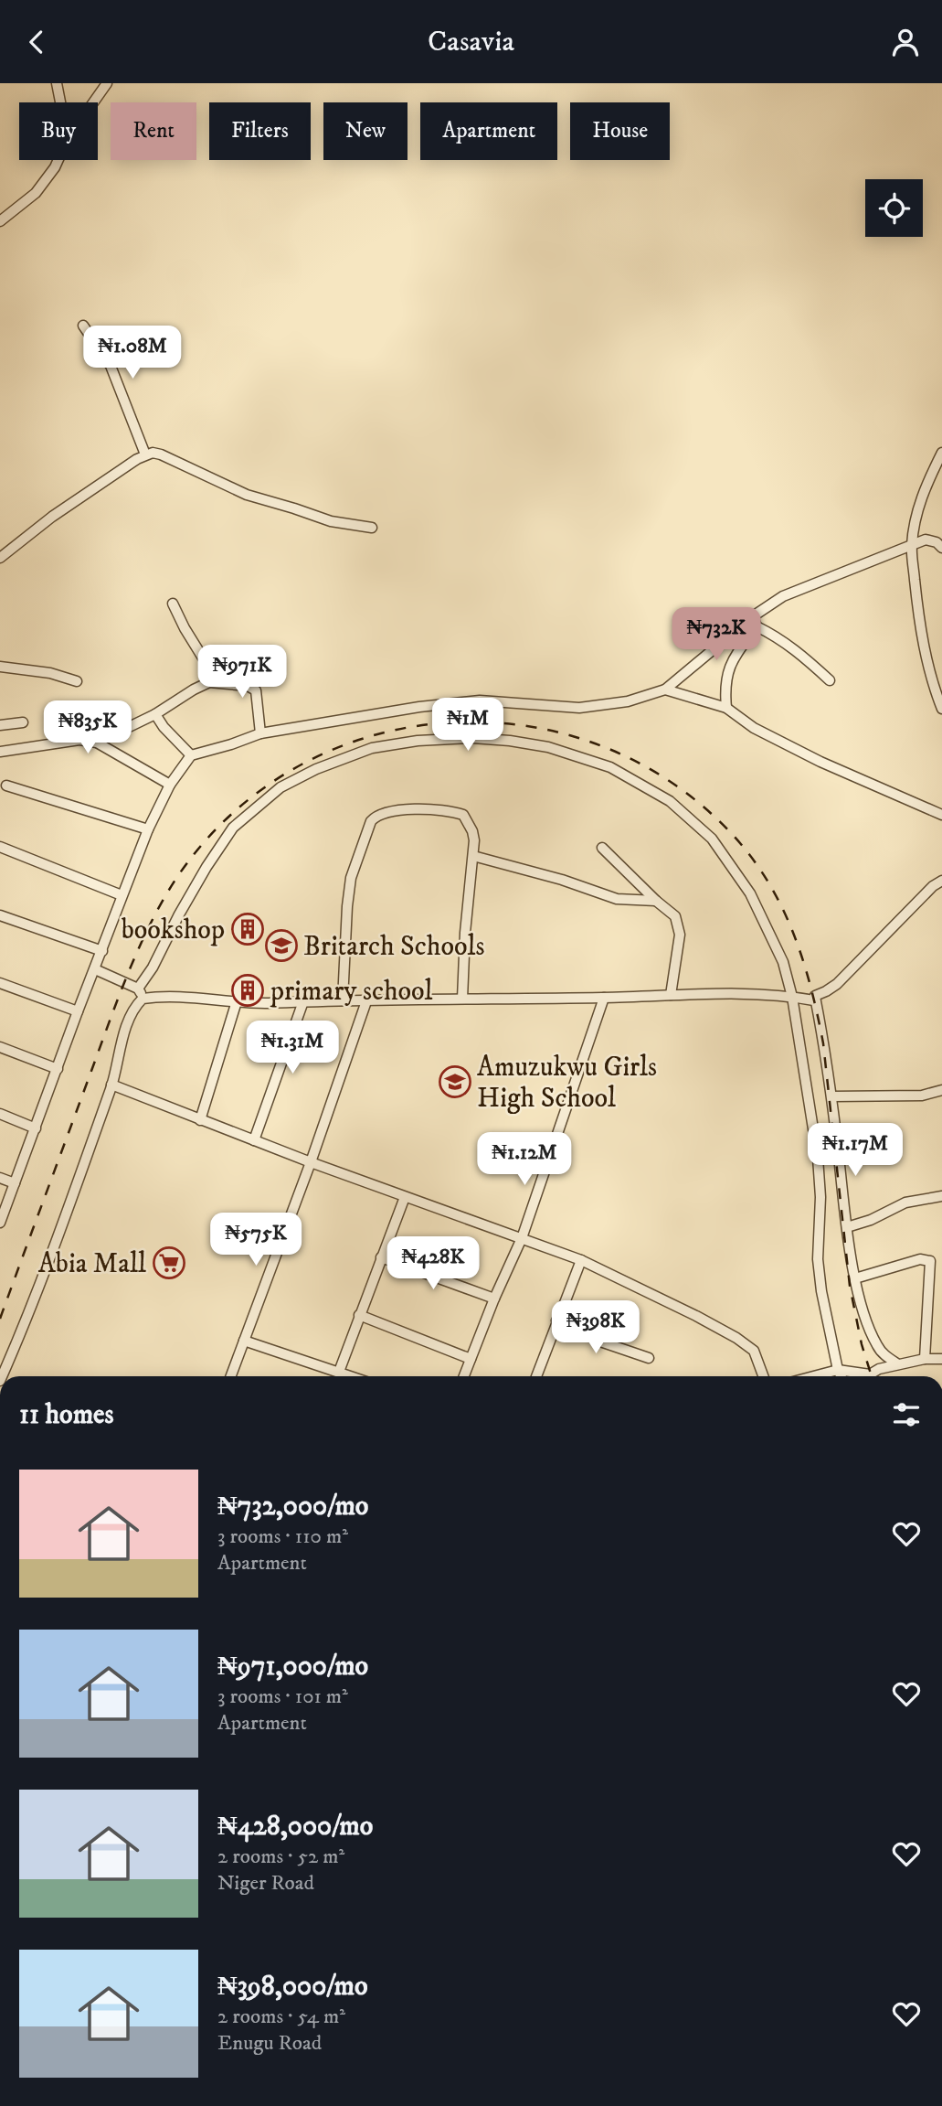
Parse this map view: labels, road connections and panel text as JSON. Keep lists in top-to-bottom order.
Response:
{
  "places": {
    "building": ["bookshop", "primary school"],
    "school or university": ["Britarch Schools", "Amuzukwu Girls High School"],
    "supermarket": ["Abia Mall"]
  },
  "page": {
    "header": "Casavia",
    "chip": [
      "Buy",
      "Rent",
      "Filters",
      "New",
      "Apartment",
      "House"
    ],
    "price": [
      "₦1.08M",
      "₦732K",
      "₦971K",
      "₦1M",
      "₦835K",
      "₦1.31M",
      "₦1.17M",
      "₦1.12M",
      "₦575K",
      "₦428K",
      "₦398K"
    ],
    "heading": "11 homes",
    "list": [
      {
        "name": "₦732,000/mo",
        "note": "3 rooms · 110 m² · Apartment"
      },
      {
        "name": "₦971,000/mo",
        "note": "3 rooms · 101 m² · Apartment"
      },
      {
        "name": "₦428,000/mo",
        "note": "2 rooms · 52 m² · Niger Road"
      },
      {
        "name": "₦398,000/mo",
        "note": "2 rooms · 54 m² · Enugu Road"
      }
    ]
  }
}
